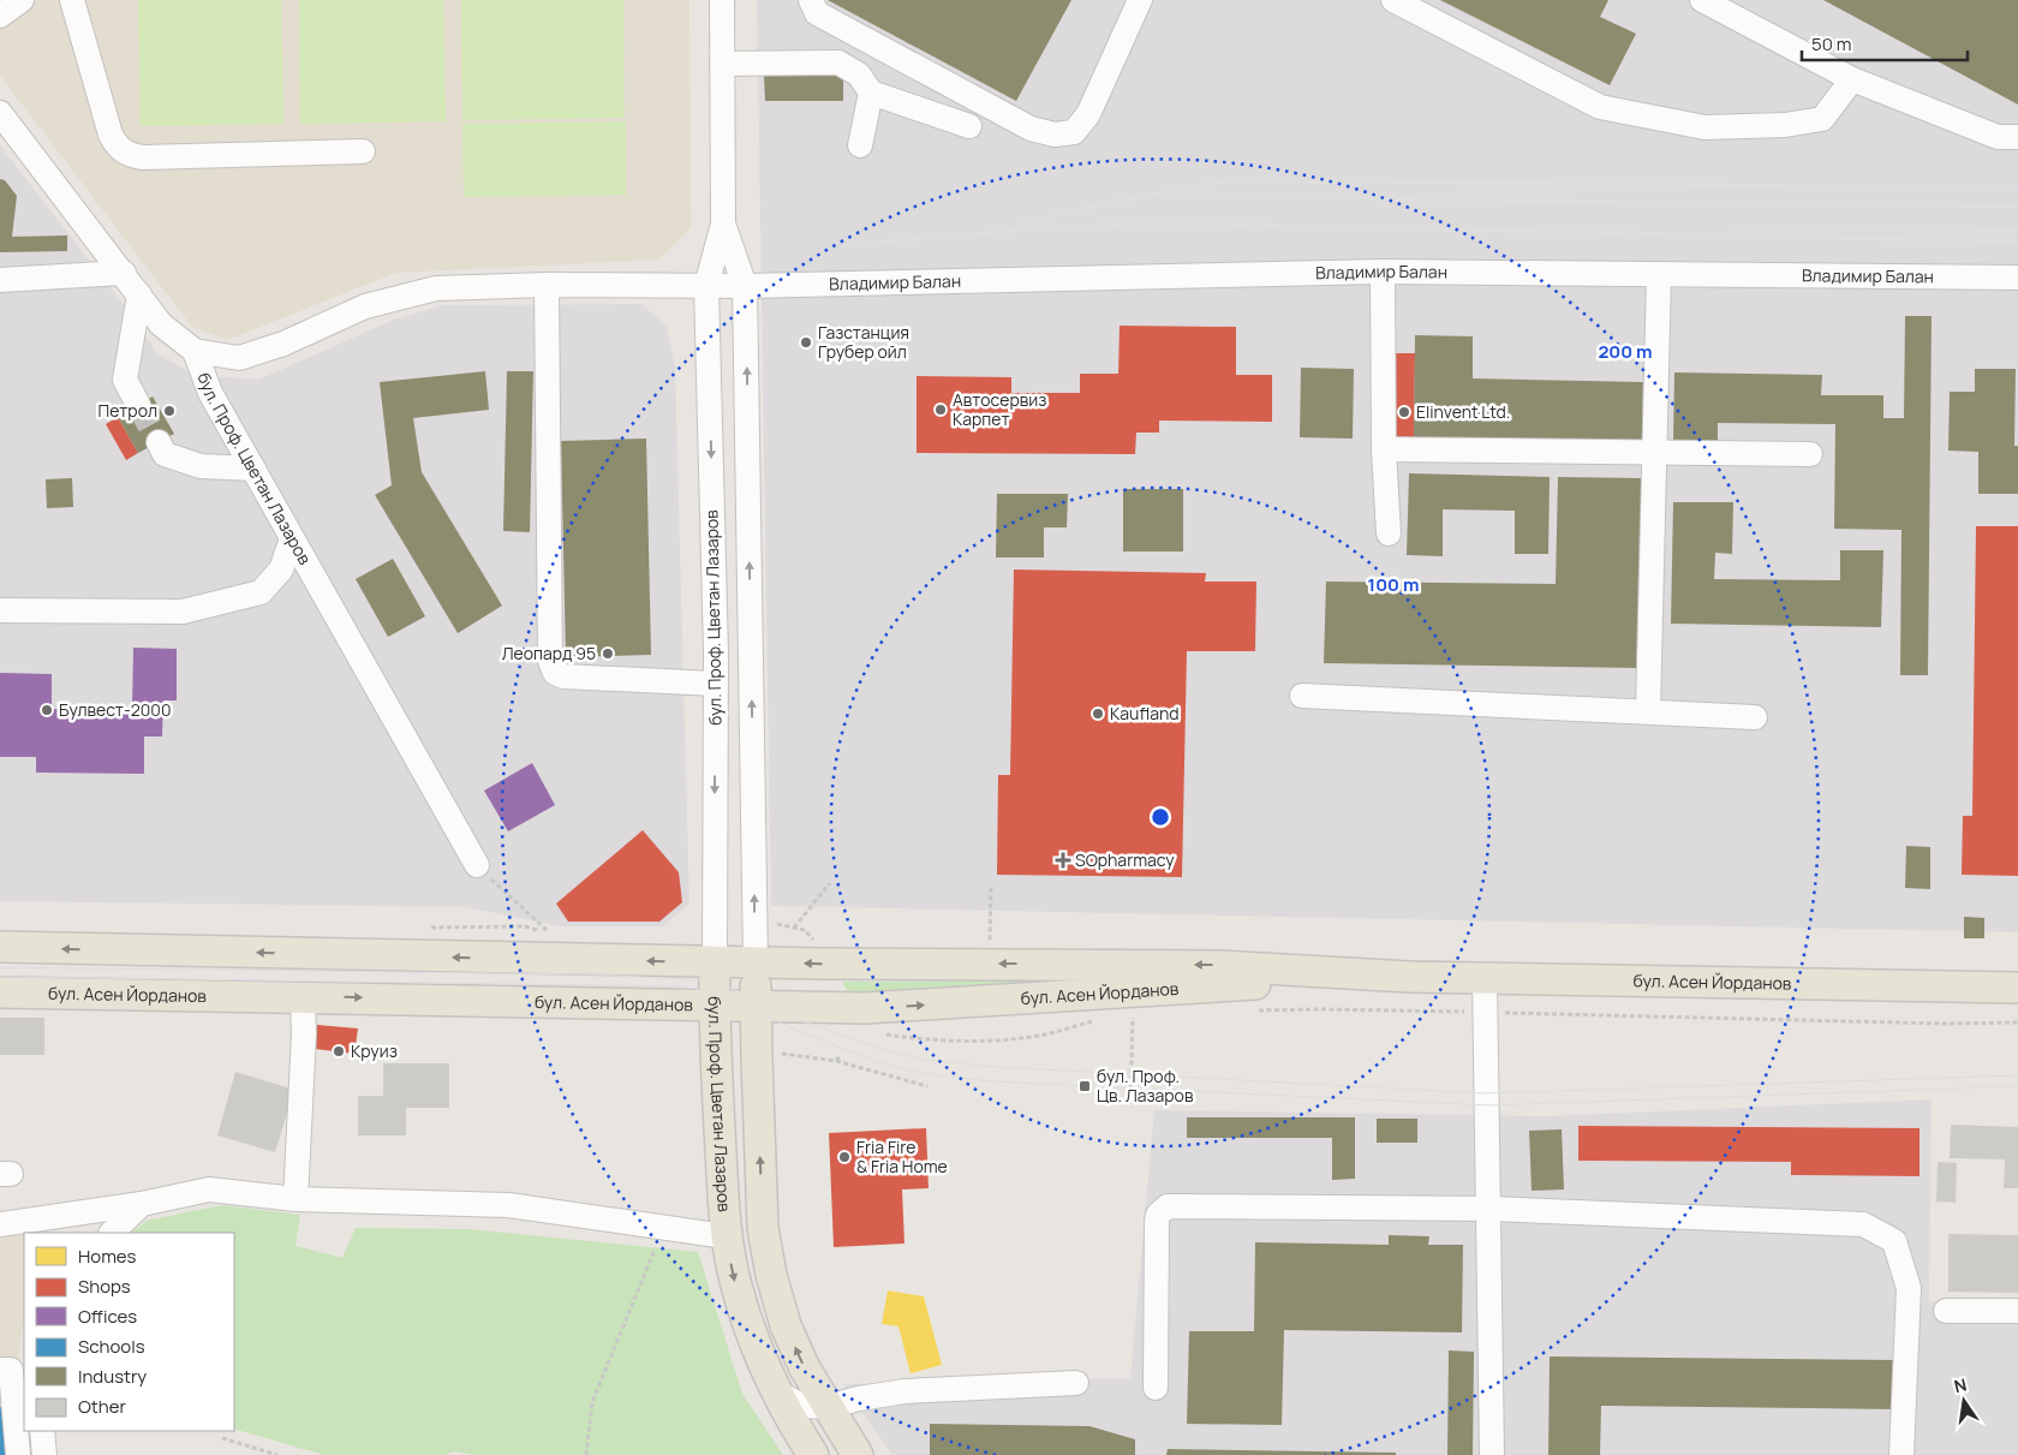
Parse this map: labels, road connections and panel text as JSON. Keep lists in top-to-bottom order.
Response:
{
  "streets": {
    "main road": ["бул. Проф. Цветан Лазаров", "бул. Асен Йорданов"],
    "street": ["Владимир Балан"]
  },
  "crossings": [
    ["Владимир Балан", "бул. Проф. Цветан Лазаров"],
    ["бул. Проф. Цветан Лазаров", "бул. Асен Йорданов"]
  ],
  "places": {
    "other": [
      "Газстанция Грубер ойл",
      "Автосервиз Карпет",
      "Петрол",
      "Elinvent Ltd.",
      "Леопард 95",
      "Булвест-2000",
      "Kaufland",
      "Круиз",
      "Fria Fire & Fria Home"
    ],
    "health": ["SOpharmacy"],
    "transit": ["бул. Проф. Цв. Лазаров"]
  },
  "legend": [
    "Homes",
    "Shops",
    "Offices",
    "Schools",
    "Industry",
    "Other"
  ],
  "scale_bar": "50 m",
  "north": "top",
  "rings": ["200 m", "100 m"]
}
